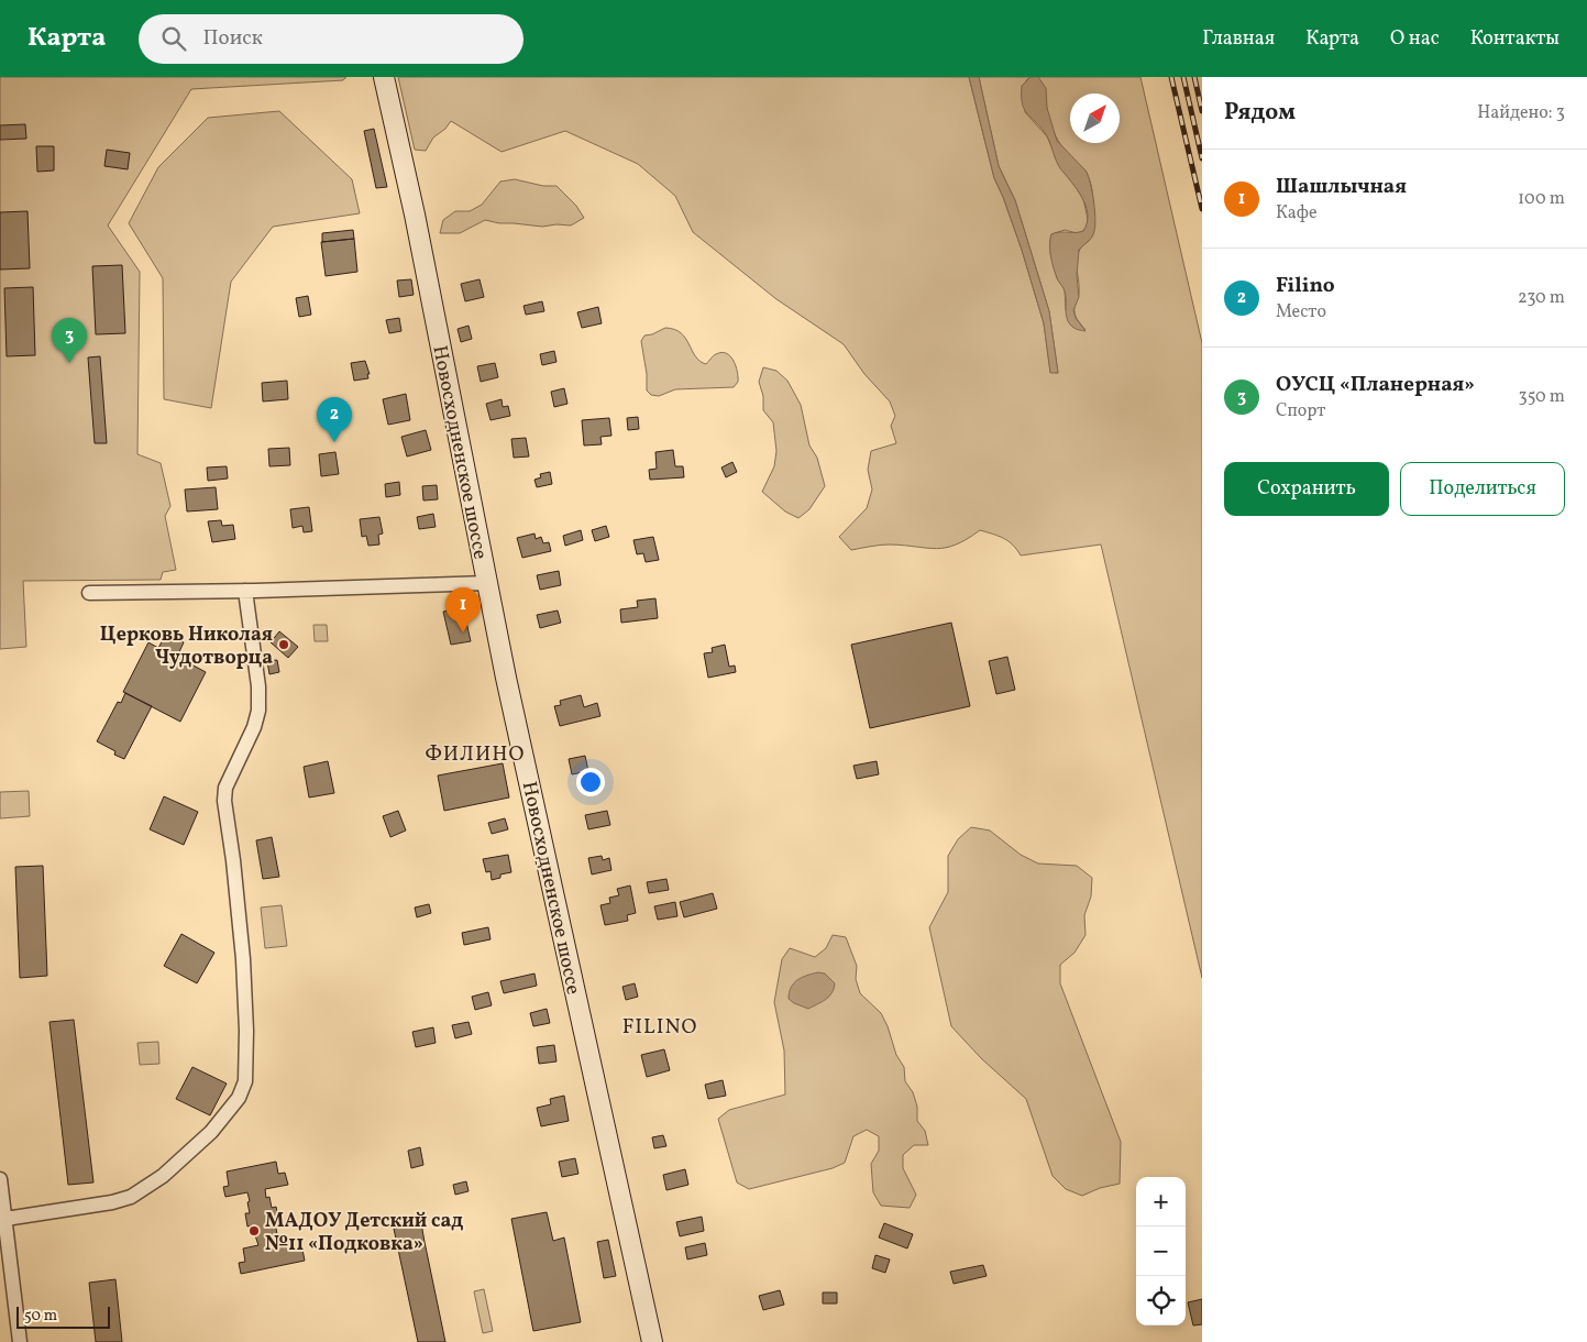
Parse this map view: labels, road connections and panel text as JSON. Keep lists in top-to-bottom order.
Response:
{
  "streets": {
    "main road": ["Новосходненское шоссе"]
  },
  "districts": ["ФИЛИНО", "FILINO"],
  "places": ["Церковь Николая Чудотворца", "МАДОУ Детский сад №11 «Подковка»"],
  "scale_bar": "50 m",
  "north": "top right",
  "page": {
    "header": "Карта",
    "search": "Поиск",
    "nav": [
      "Главная",
      "Карта",
      "О нас",
      "Контакты"
    ],
    "heading": ["Рядом", "Найдено: 3"],
    "list": [
      {
        "mark": "1",
        "name": "Шашлычная",
        "note": "Кафе",
        "value": "100 m"
      },
      {
        "mark": "2",
        "name": "Filino",
        "note": "Место",
        "value": "230 m"
      },
      {
        "mark": "3",
        "name": "ОУСЦ «Планерная»",
        "note": "Спорт",
        "value": "350 m"
      }
    ],
    "pins": ["3", "2", "1"],
    "buttons": ["Сохранить", "Поделиться"],
    "map_buttons": ["+", "−"],
    "scale": "50 m"
  }
}
